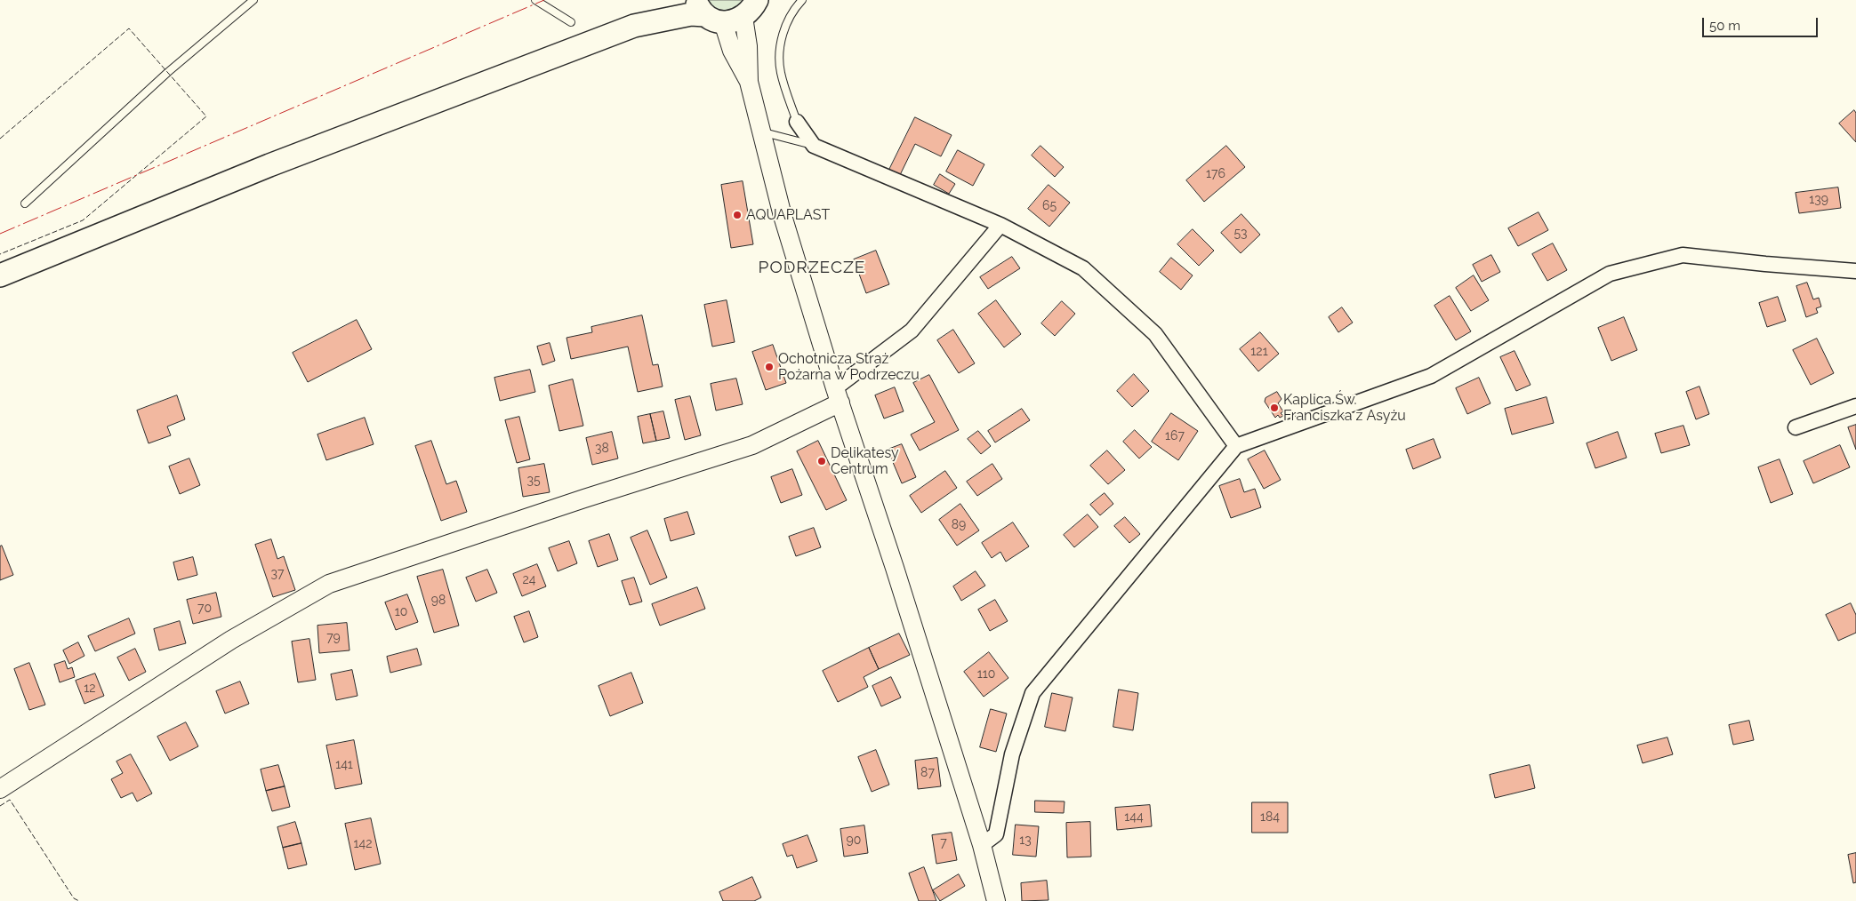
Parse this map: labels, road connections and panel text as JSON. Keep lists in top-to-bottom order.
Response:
{
  "districts": ["PODRZECZE"],
  "places": [
    "AQUAPLAST",
    "Ochotnicza Straż Pożarna w Podrzeczu",
    "Kaplica Św. Franciszka z Asyżu",
    "Delikatesy Centrum"
  ],
  "house_numbers": [
    "176",
    "139",
    "65",
    "53",
    "121",
    "167",
    "38",
    "35",
    "89",
    "37",
    "24",
    "98",
    "70",
    "10",
    "79",
    "110",
    "12",
    "141",
    "87",
    "144",
    "184",
    "90",
    "13",
    "7",
    "142"
  ],
  "scale_bar": "50 m"
}
